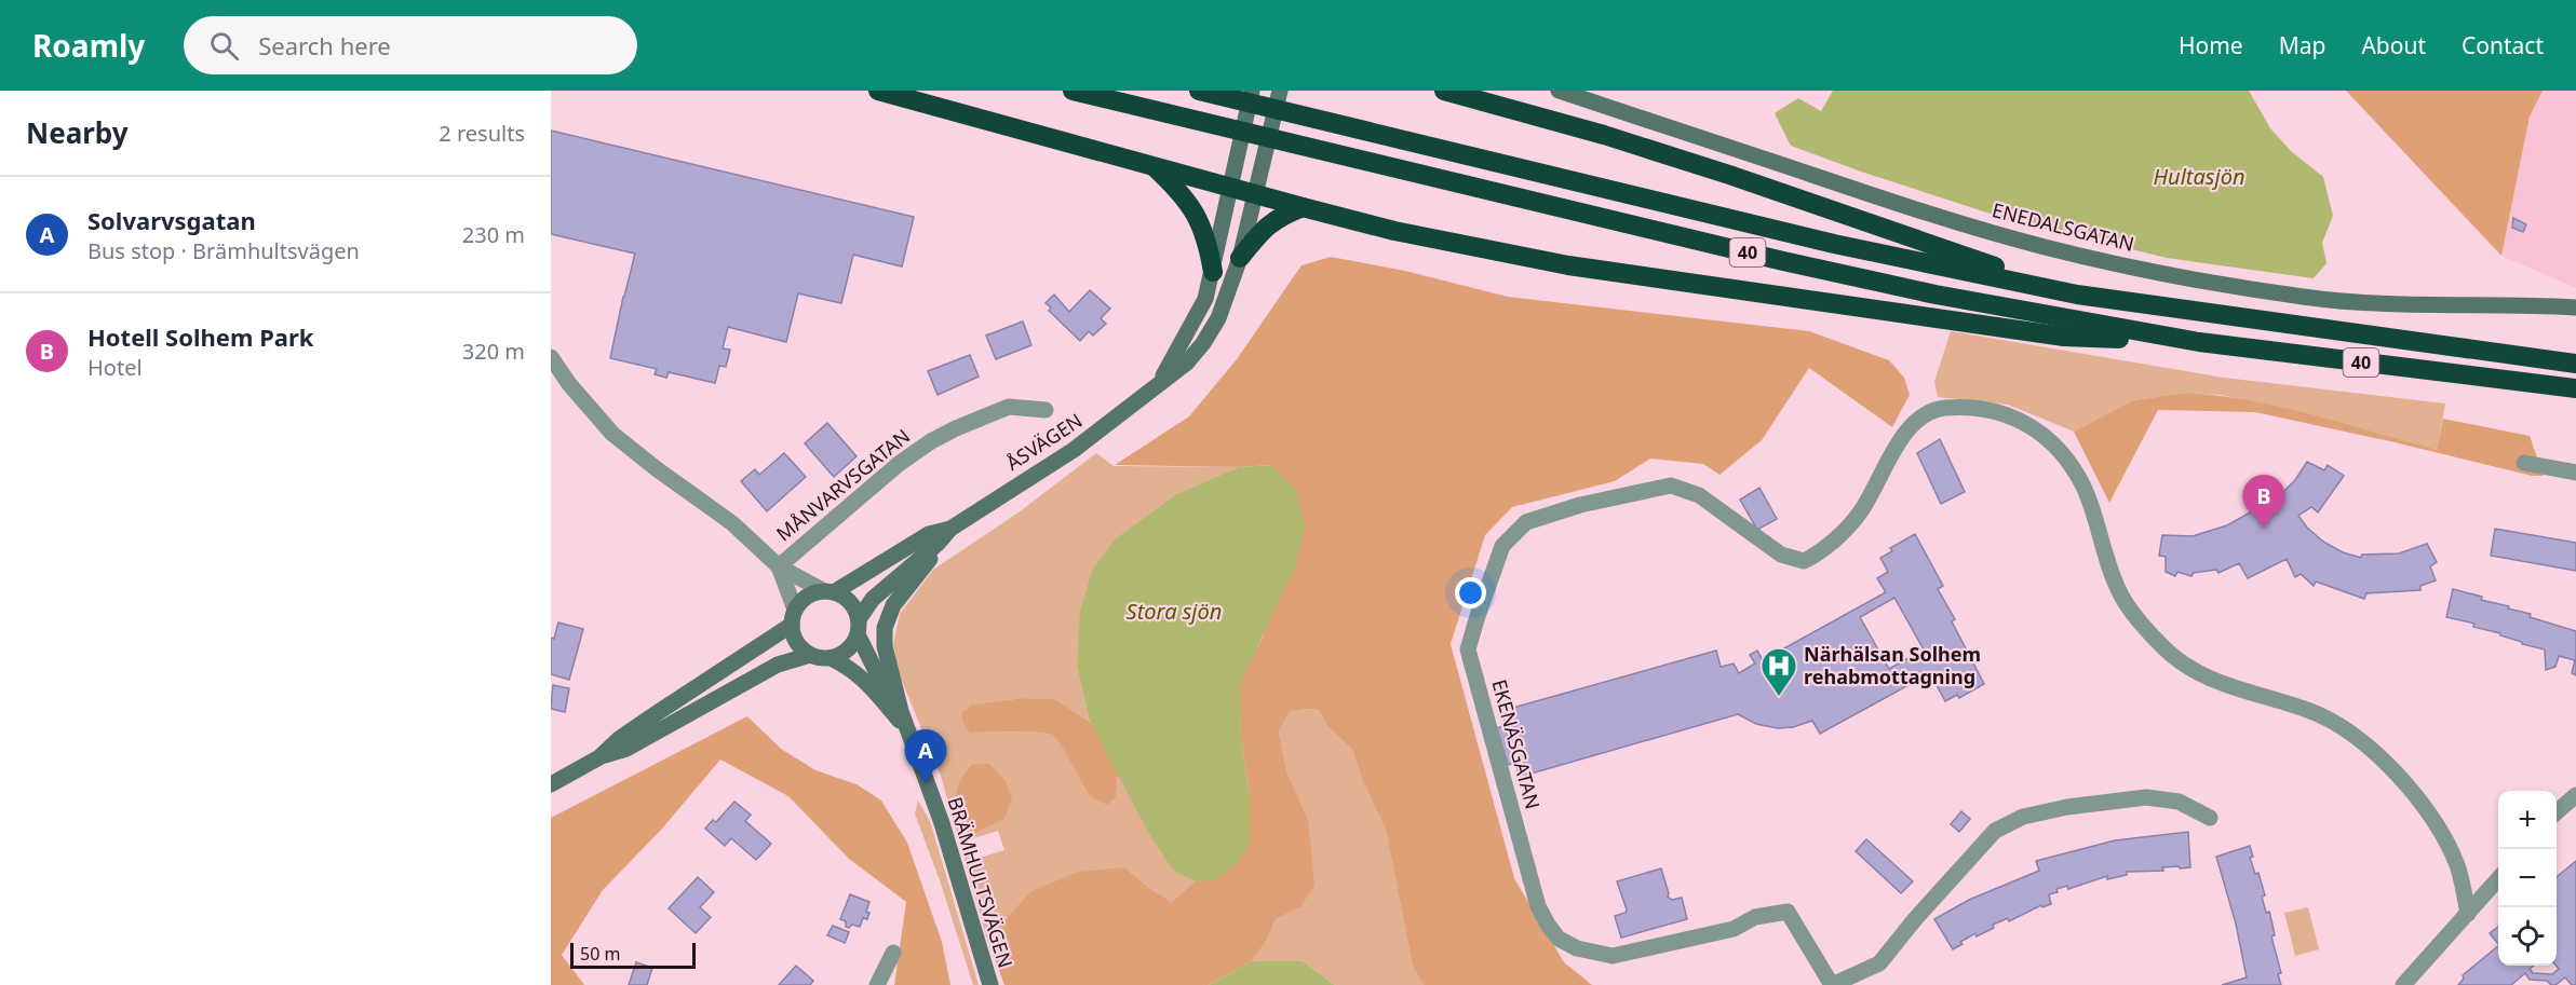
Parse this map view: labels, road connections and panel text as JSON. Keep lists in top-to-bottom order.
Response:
{
  "streets": {
    "highway": ["40"],
    "street": [
      "ENEDALSGATAN",
      "ÅSVÄGEN",
      "MÅNVARVSGATAN",
      "EKENÄSGATAN",
      "BRÄMHULTSVÄGEN"
    ]
  },
  "crossings": [
    ["ÅSVÄGEN", "BRÄMHULTSVÄGEN"]
  ],
  "water": ["Hultasjön", "Stora sjön"],
  "places": {
    "hospital": ["Närhälsan Solhem rehabmottagning"]
  },
  "scale_bar": "50 m",
  "page": {
    "header": "Roamly",
    "search": "Search here",
    "nav": [
      "Home",
      "Map",
      "About",
      "Contact"
    ],
    "heading": ["Nearby", "2 results"],
    "list": [
      {
        "mark": "A",
        "name": "Solvarvsgatan",
        "note": "Bus stop · Brämhultsvägen",
        "value": "230 m"
      },
      {
        "mark": "B",
        "name": "Hotell Solhem Park",
        "note": "Hotel",
        "value": "320 m"
      }
    ],
    "pins": ["B", "A"],
    "map_buttons": ["+", "−"],
    "scale": "50 m"
  }
}
